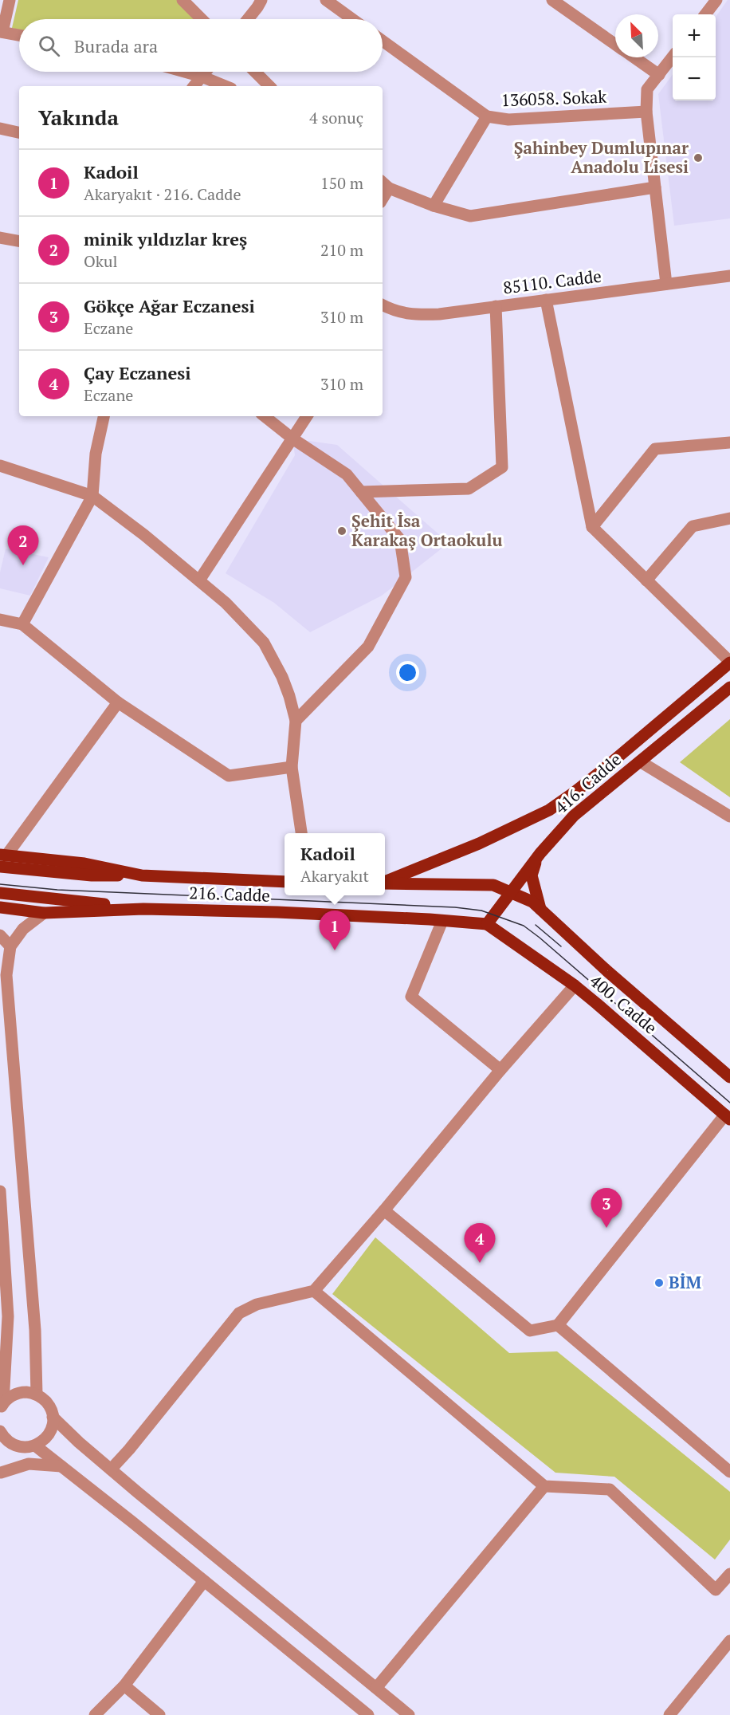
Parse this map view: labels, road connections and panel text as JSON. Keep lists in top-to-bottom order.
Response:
{
  "streets": {
    "main road": ["416. Cadde", "216. Cadde", "400. Cadde"],
    "street": ["136058. Sokak", "85110. Cadde"]
  },
  "crossings": [
    ["416. Cadde", "216. Cadde"],
    ["416. Cadde", "400. Cadde"],
    ["216. Cadde", "400. Cadde"]
  ],
  "places": ["Şahinbey Dumlupınar Anadolu Lisesi", "Şehit İsa Karakaş Ortaokulu", "BİM"],
  "north": "top left",
  "page": {
    "map_buttons": ["+", "−"],
    "search": "Burada ara",
    "heading": ["Yakında", "4 sonuç"],
    "list": [
      {
        "mark": "1",
        "name": "Kadoil",
        "note": "Akaryakıt · 216. Cadde",
        "value": "150 m"
      },
      {
        "mark": "2",
        "name": "minik yıldızlar kreş",
        "note": "Okul",
        "value": "210 m"
      },
      {
        "mark": "3",
        "name": "Gökçe Ağar Eczanesi",
        "note": "Eczane",
        "value": "310 m"
      },
      {
        "mark": "4",
        "name": "Çay Eczanesi",
        "note": "Eczane",
        "value": "310 m"
      }
    ],
    "pins": [
      "2",
      "1",
      "3",
      "4"
    ],
    "popup": ["Kadoil", "Akaryakıt"]
  }
}
